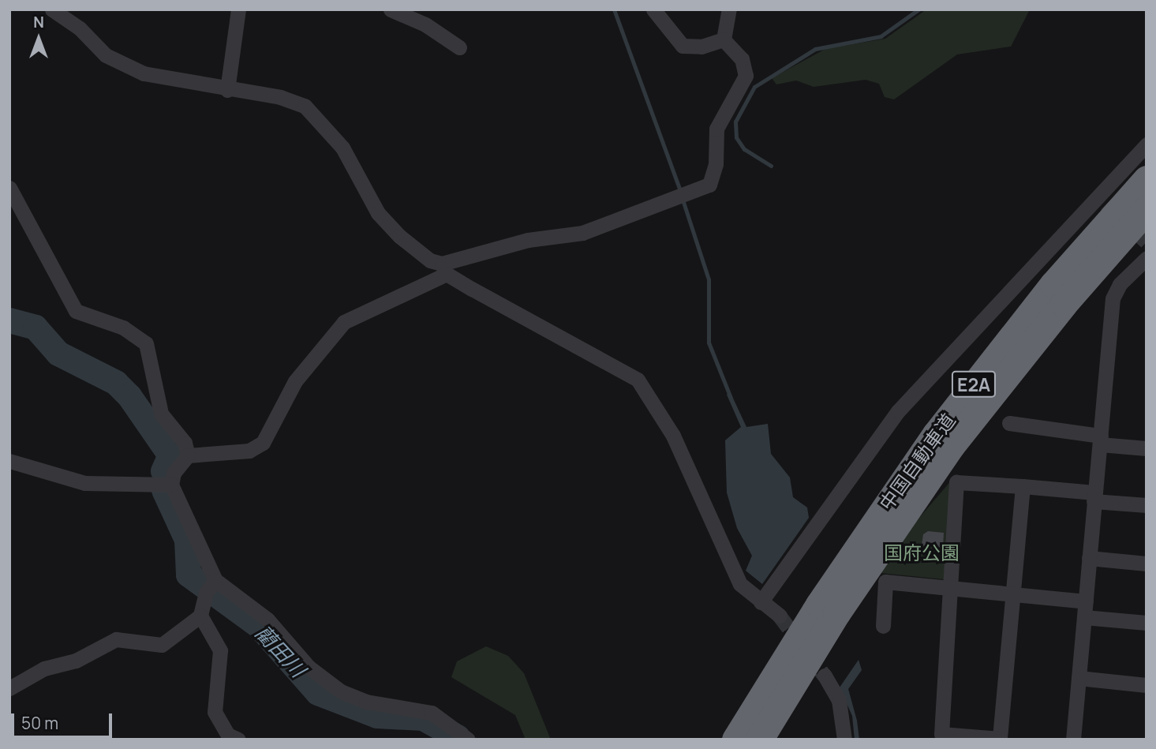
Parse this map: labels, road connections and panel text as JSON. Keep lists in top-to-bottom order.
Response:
{
  "streets": {
    "highway": ["E2A", "中国自動車道"]
  },
  "water": ["藺田川"],
  "parks": ["国府公園"],
  "scale_bar": "50 m",
  "north": "top"
}
